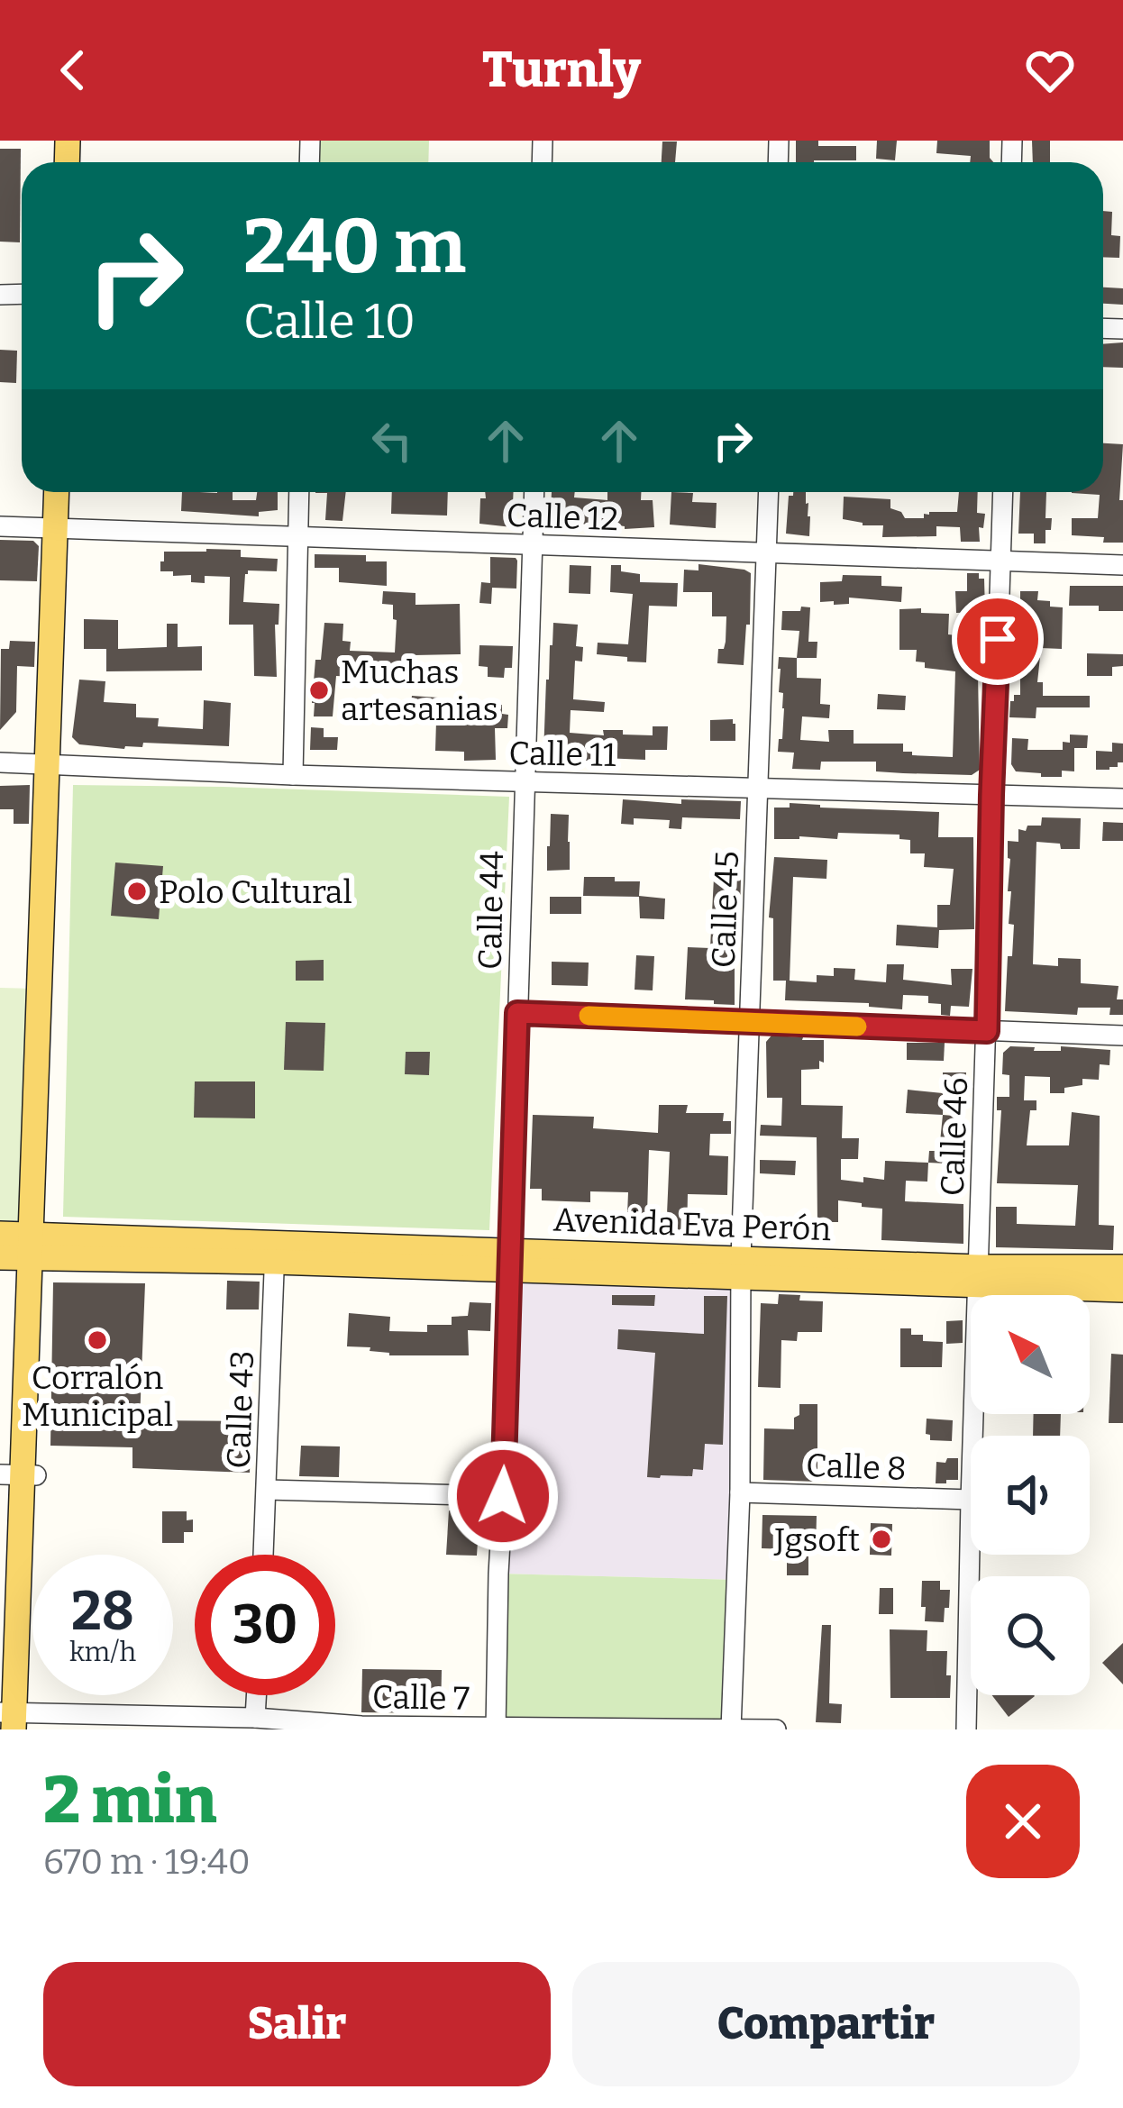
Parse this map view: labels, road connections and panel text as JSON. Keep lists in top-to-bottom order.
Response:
{
  "streets": {
    "main road": ["Avenida Eva Perón"],
    "street": [
      "Calle 12",
      "Calle 11",
      "Calle 45",
      "Calle 44",
      "Calle 46",
      "Calle 43",
      "Calle 8",
      "Calle 7"
    ]
  },
  "crossings": [
    ["Calle 12", "Calle 45"],
    ["Calle 12", "Calle 44"],
    ["Calle 12", "Calle 46"],
    ["Calle 11", "Calle 45"],
    ["Calle 11", "Calle 44"],
    ["Calle 11", "Calle 46"],
    ["Calle 45", "Avenida Eva Perón"],
    ["Calle 45", "Calle 8"],
    ["Calle 45", "Calle 7"],
    ["Calle 44", "Avenida Eva Perón"],
    ["Calle 44", "Calle 7"],
    ["Calle 46", "Avenida Eva Perón"],
    ["Calle 46", "Calle 8"],
    ["Avenida Eva Perón", "Calle 43"]
  ],
  "places": [
    "Muchas artesanias",
    "Polo Cultural",
    "Corralón Municipal",
    "Jgsoft"
  ],
  "north": "top left",
  "page": {
    "header": "Turnly",
    "turn": ["240 m", "Calle 10"],
    "speed": "28 km/h",
    "limit": "30",
    "heading": ["2 min", "670 m · 19:40"],
    "buttons": ["Salir", "Compartir"]
  }
}
